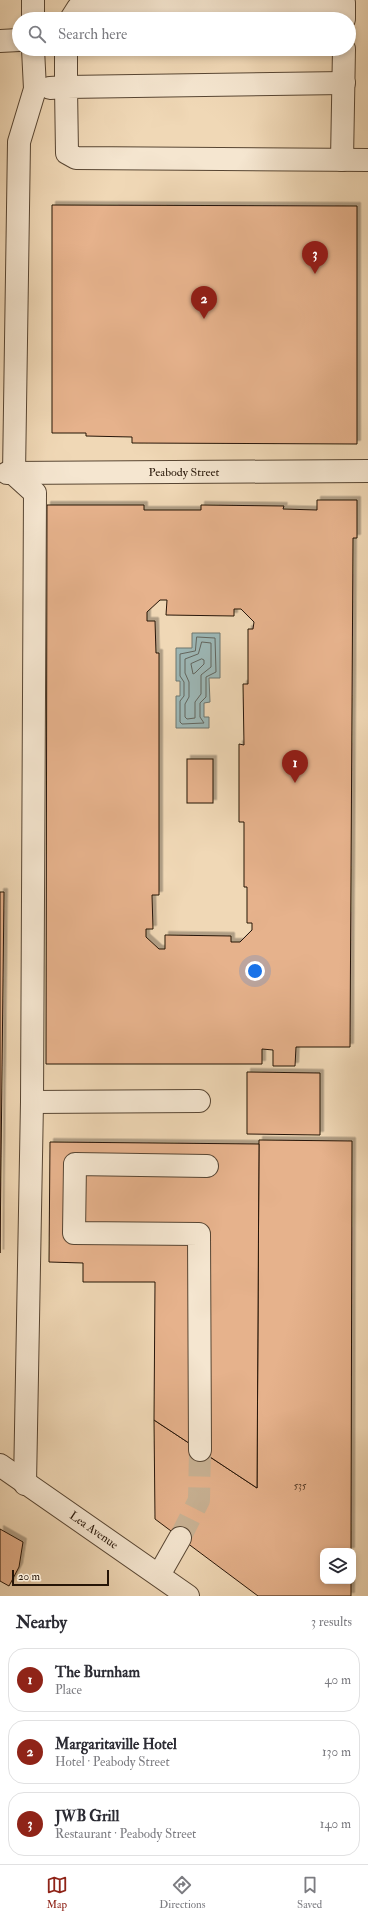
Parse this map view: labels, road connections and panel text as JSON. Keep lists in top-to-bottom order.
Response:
{
  "streets": {
    "street": ["Peabody Street", "Lea Avenue"]
  },
  "house_numbers": ["535"],
  "scale_bar": "20 m",
  "page": {
    "search": "Search here",
    "pins": ["3", "2", "1"],
    "scale": "20 m",
    "heading": ["Nearby", "3 results"],
    "list": [
      {
        "mark": "1",
        "name": "The Burnham",
        "note": "Place",
        "value": "40 m"
      },
      {
        "mark": "2",
        "name": "Margaritaville Hotel",
        "note": "Hotel · Peabody Street",
        "value": "130 m"
      },
      {
        "mark": "3",
        "name": "JWB Grill",
        "note": "Restaurant · Peabody Street",
        "value": "140 m"
      }
    ],
    "nav": ["Map", "Directions", "Saved"]
  }
}
